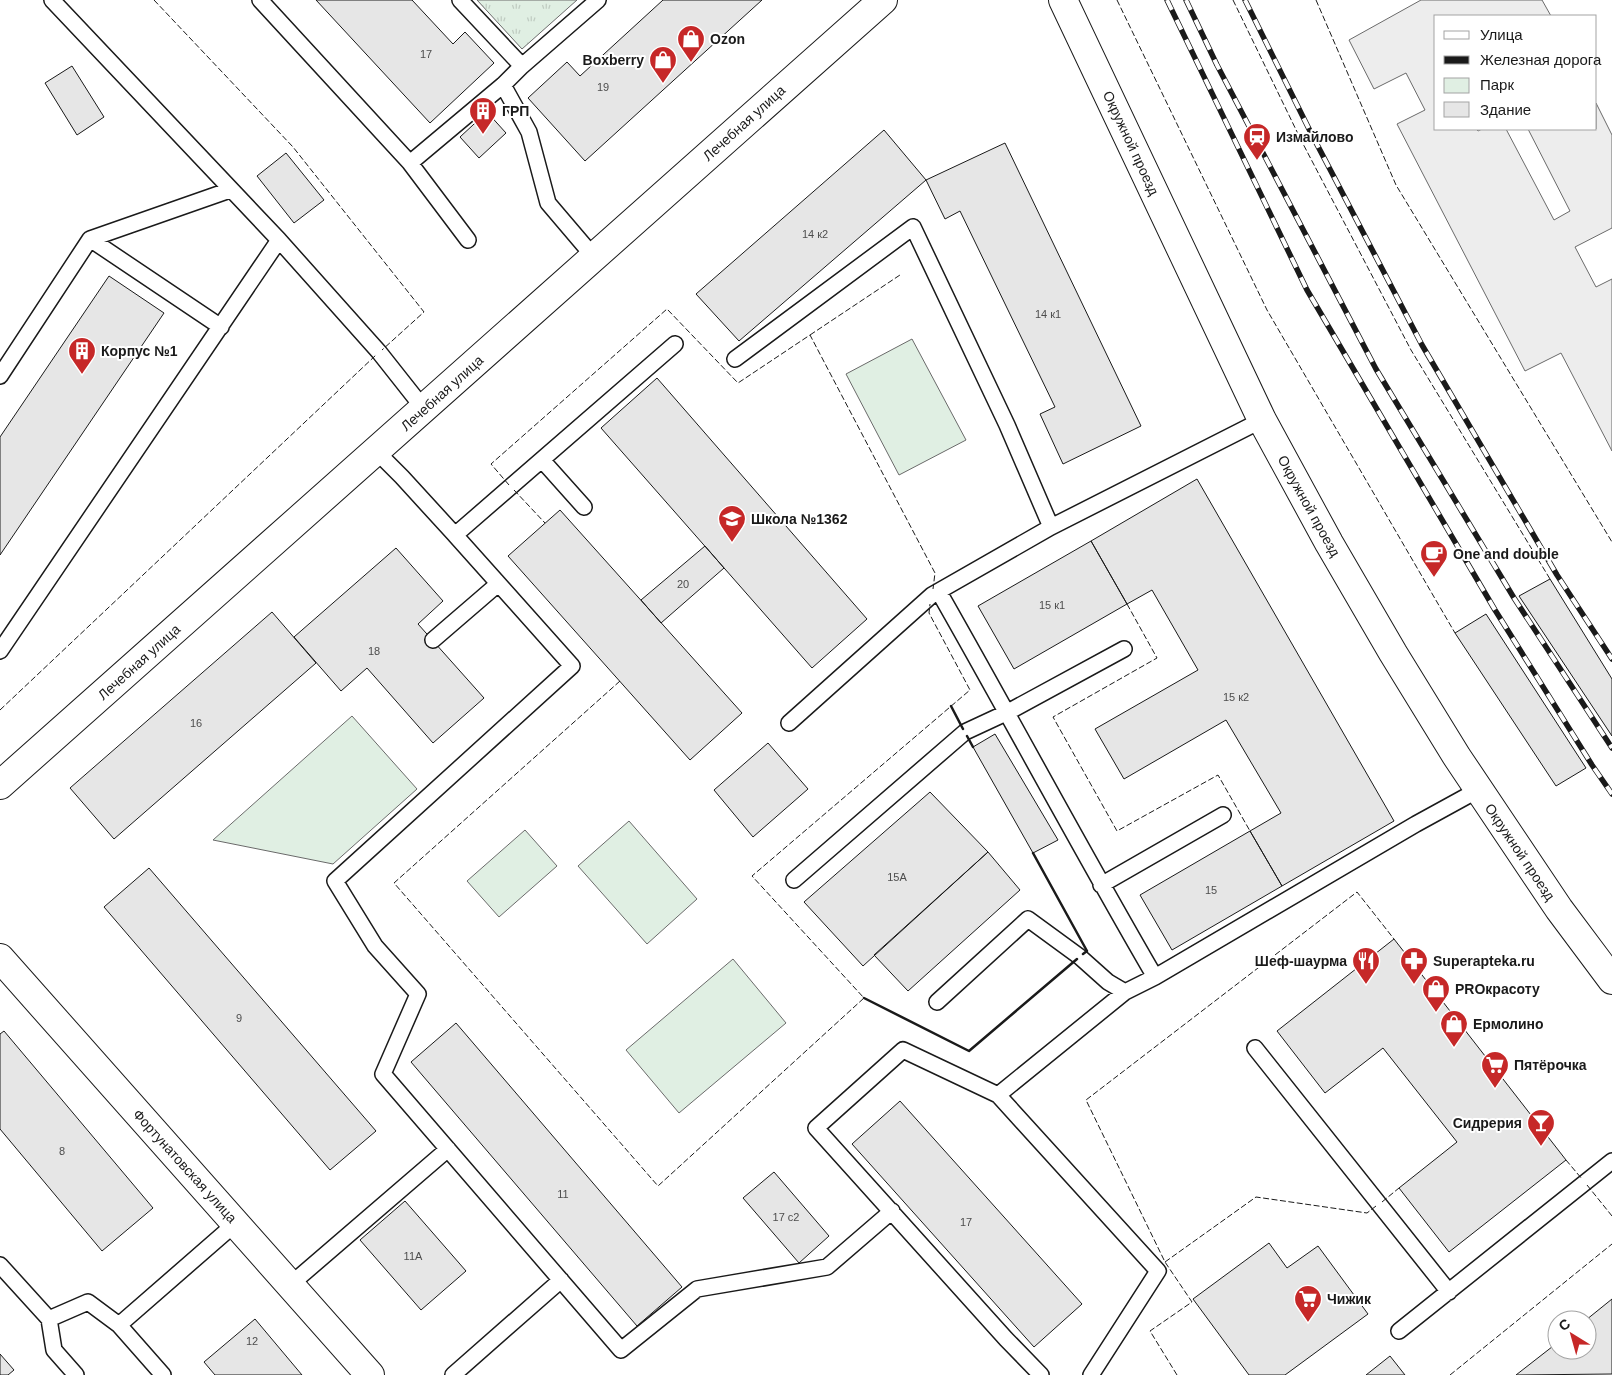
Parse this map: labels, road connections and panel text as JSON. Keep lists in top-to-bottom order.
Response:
{
  "streets": {
    "street": ["Лечебная улица", "Окружной проезд", "Фортунатовская улица"]
  },
  "places": {
    "shop": [
      "Ozon",
      "Boxberry",
      "PROкрасоту",
      "Ермолино"
    ],
    "building": ["ГРП", "Корпус №1"],
    "station": ["Измайлово"],
    "school or university": ["Школа №1362"],
    "cafe": ["One and double"],
    "restaurant": ["Шеф-шаурма"],
    "pharmacy": ["Superapteka.ru"],
    "supermarket": ["Пятёрочка", "Чижик"],
    "bar": ["Сидрерия"]
  },
  "house_numbers": [
    "17",
    "19",
    "14 к2",
    "14 к1",
    "20",
    "15 к1",
    "18",
    "15 к2",
    "16",
    "15А",
    "15",
    "9",
    "8",
    "11",
    "17 с2",
    "17",
    "11А",
    "12"
  ],
  "legend": [
    "Улица",
    "Железная дорога",
    "Парк",
    "Здание"
  ],
  "north": "top left"
}
